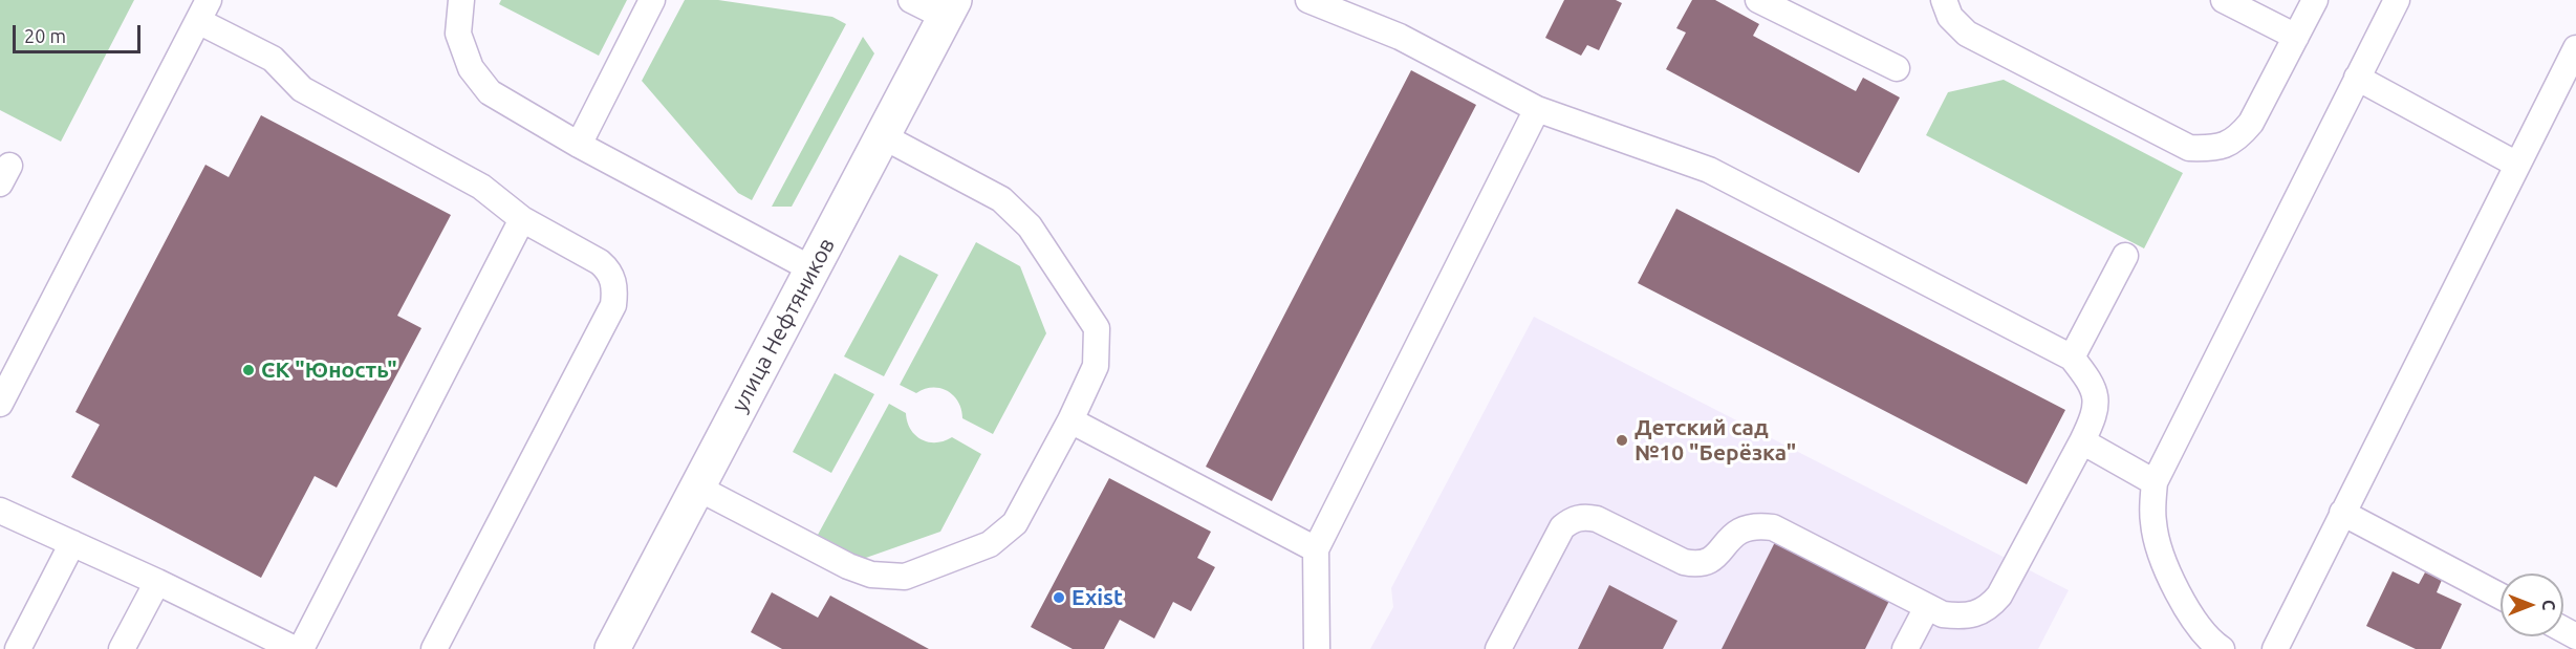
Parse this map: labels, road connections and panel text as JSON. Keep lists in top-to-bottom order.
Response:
{
  "streets": {
    "street": ["улица Нефтяников"]
  },
  "places": ["СК \"Юность\"", "Детский сад №10 \"Берёзка\"", "Exist"],
  "scale_bar": "20 m",
  "north": "right"
}
